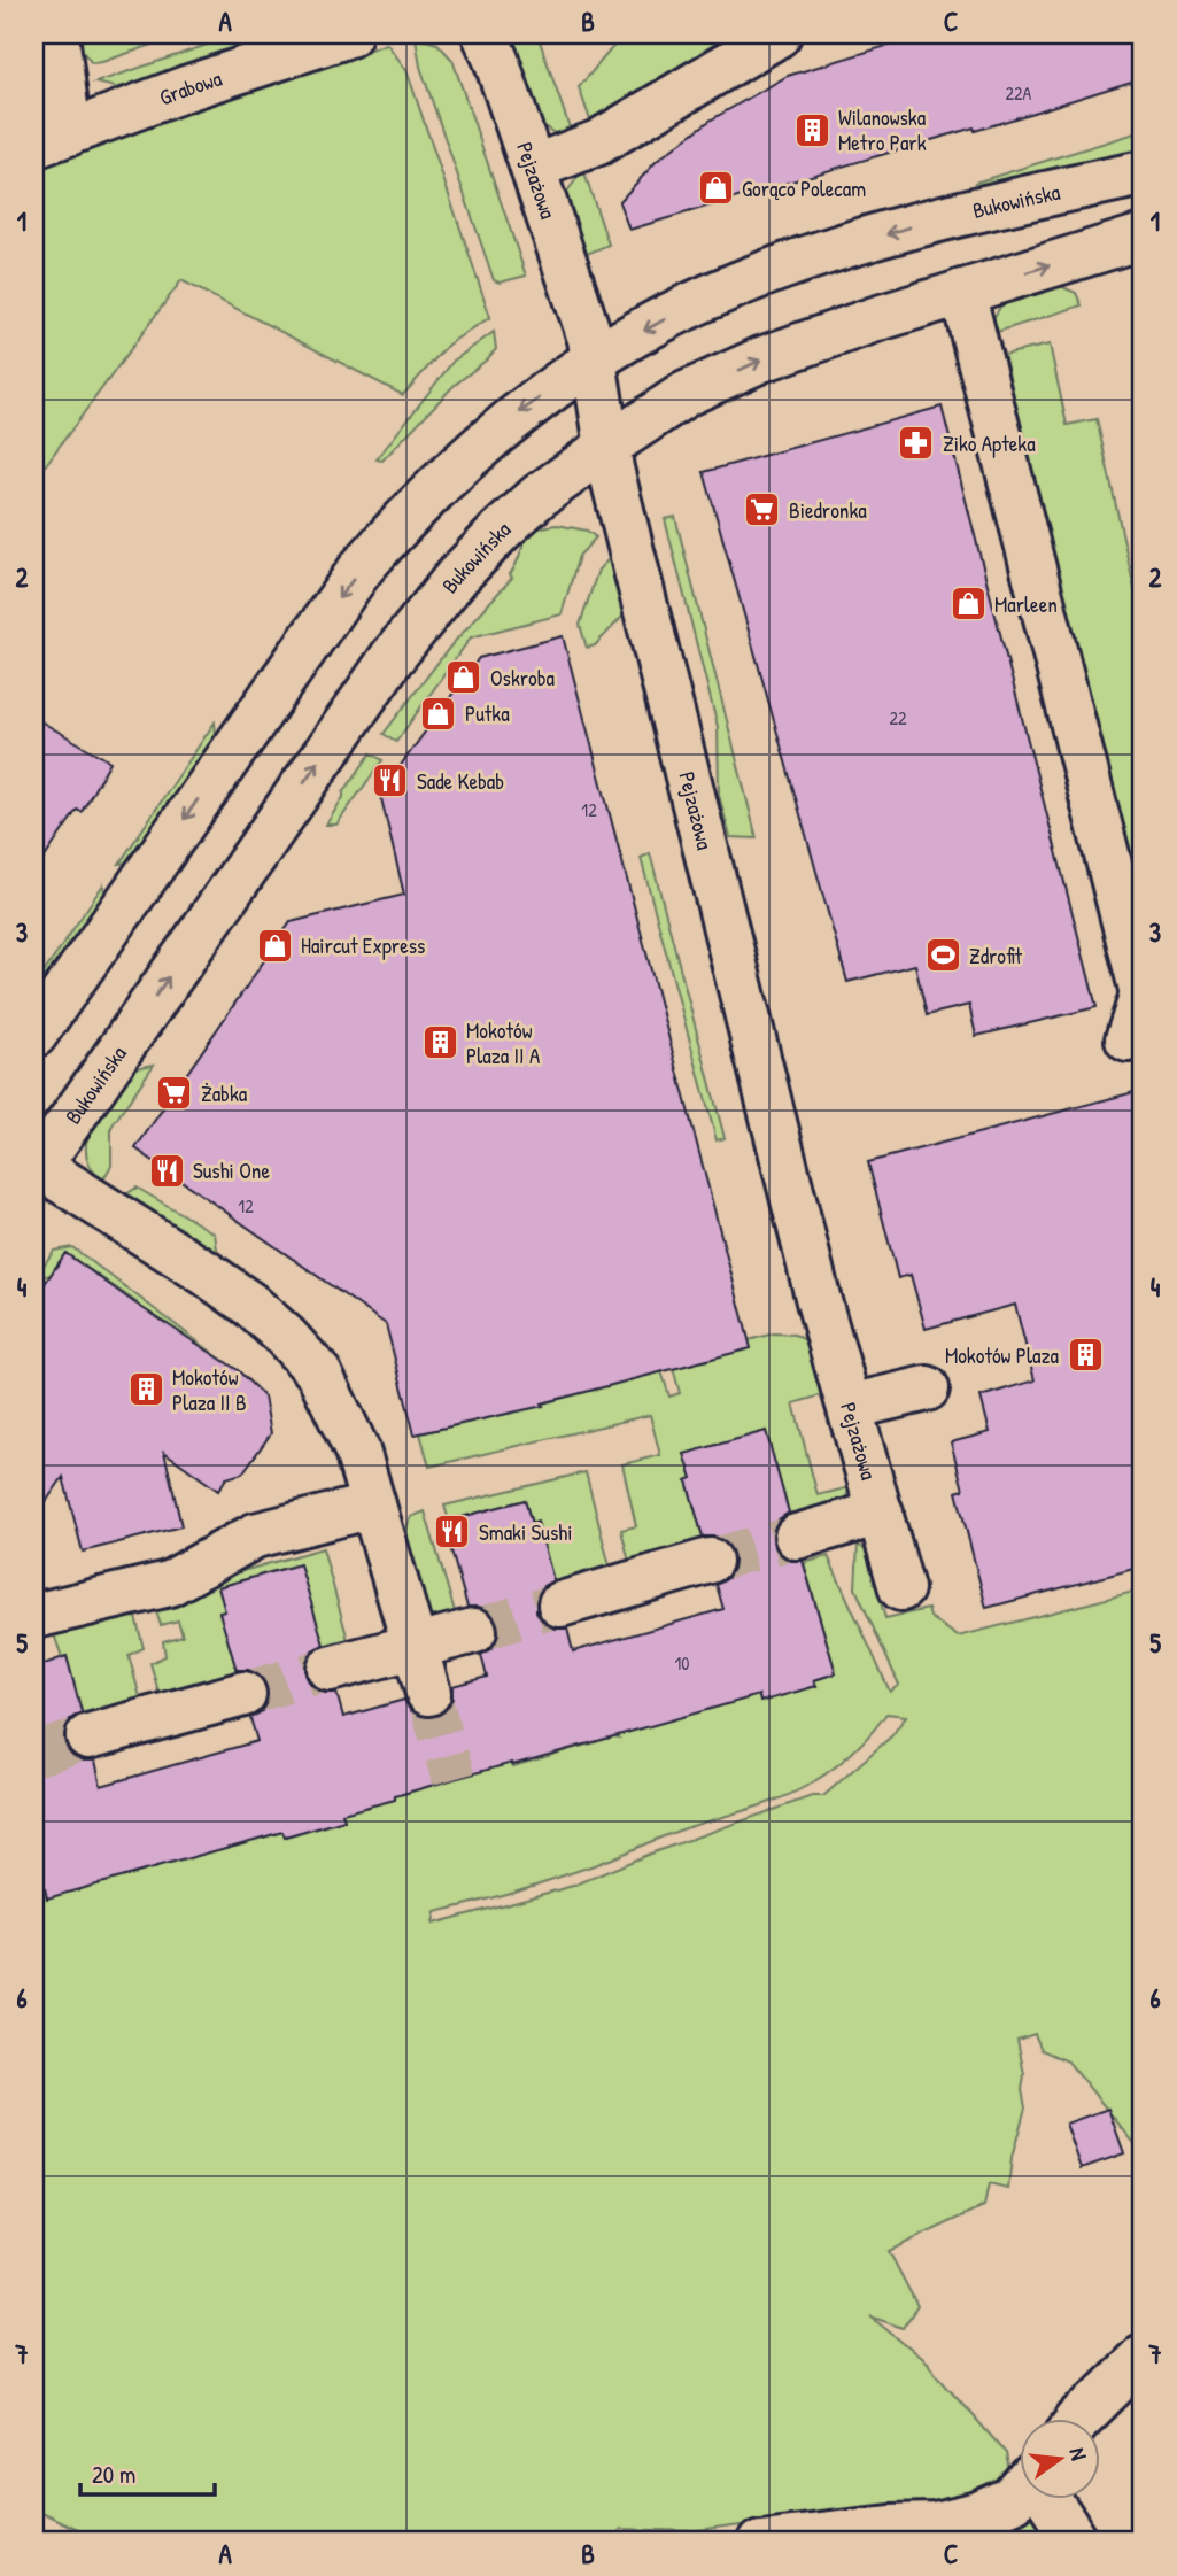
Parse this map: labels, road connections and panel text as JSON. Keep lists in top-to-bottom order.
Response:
{
  "streets": {
    "street": ["Grabowa", "Pejzażowa", "Bukowińska"]
  },
  "crossings": [
    ["Pejzażowa", "Bukowińska"]
  ],
  "places": {
    "building": [
      "Wilanowska Metro Park",
      "Mokotów Plaza II A",
      "Mokotów Plaza",
      "Mokotów Plaza II B"
    ],
    "shop": [
      "Gorąco Polecam",
      "Marleen",
      "Oskroba",
      "Putka",
      "Haircut Express"
    ],
    "pharmacy": ["Ziko Apteka"],
    "supermarket": ["Biedronka", "Żabka"],
    "restaurant": ["Sade Kebab", "Sushi One", "Smaki Sushi"],
    "sports": ["Zdrofit"]
  },
  "house_numbers": [
    "22A",
    "22",
    "12",
    "12",
    "10"
  ],
  "scale_bar": "20 m",
  "north": "right",
  "grid": {
    "columns": ["A", "B", "C"],
    "rows": [
      "1",
      "2",
      "3",
      "4",
      "5",
      "6",
      "7"
    ]
  }
}
